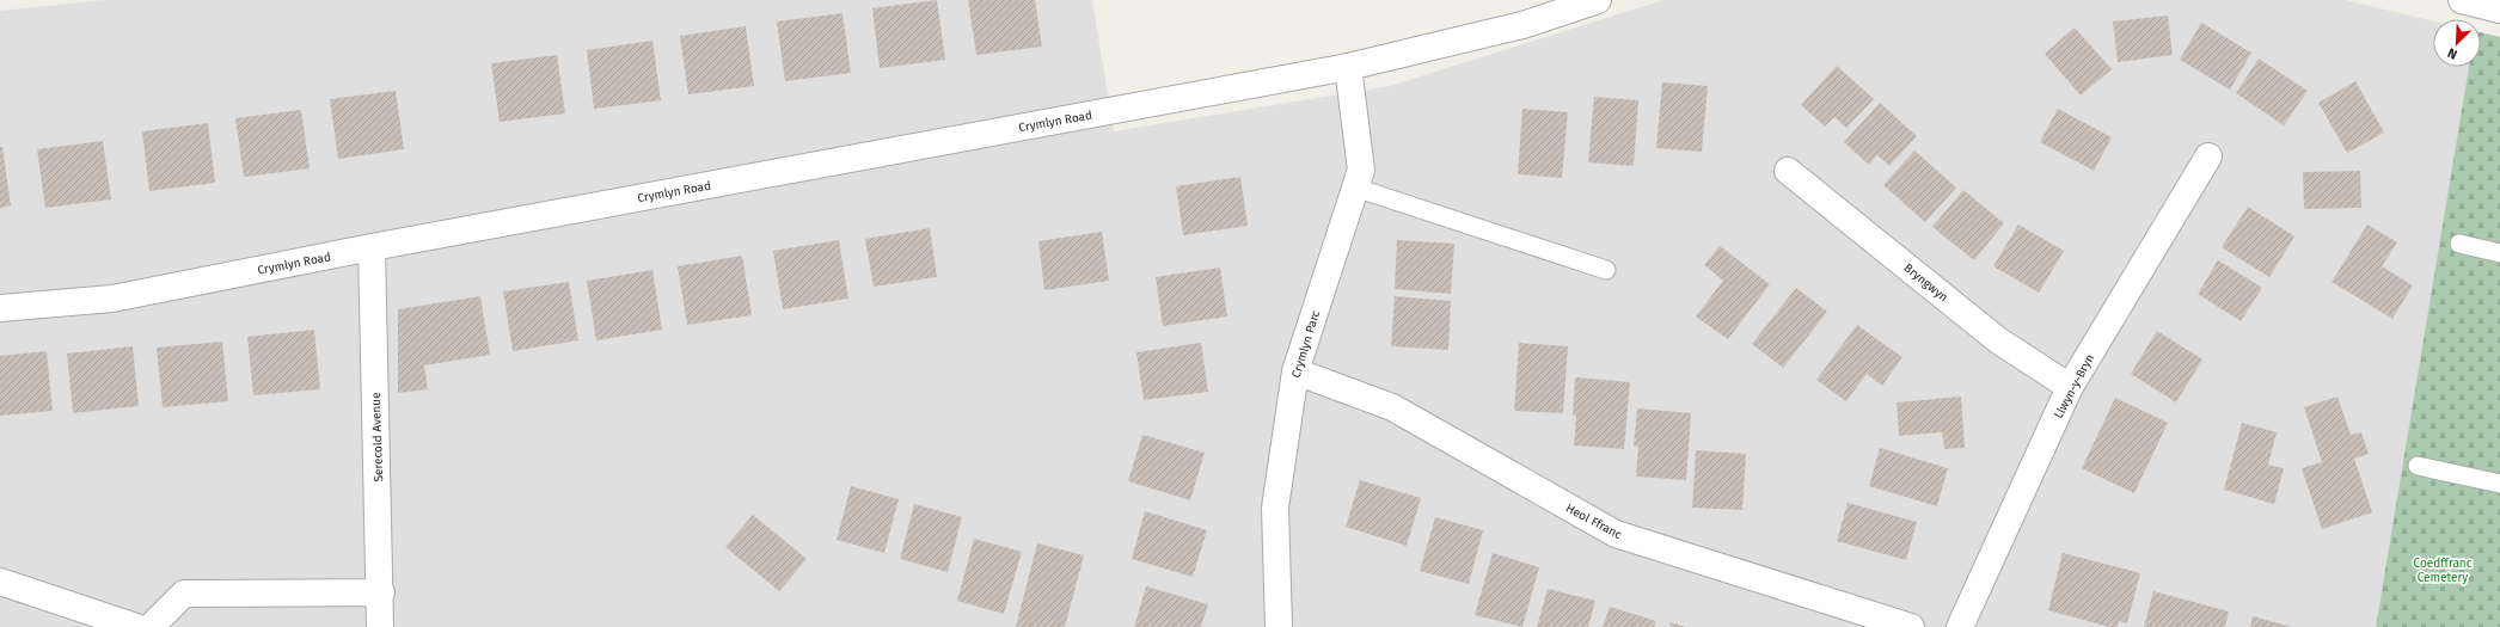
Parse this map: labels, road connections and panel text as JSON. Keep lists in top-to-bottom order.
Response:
{
  "streets": {
    "street": [
      "Crymlyn Road",
      "Bryngwyn",
      "Crymlyn Parc",
      "Llwyn-y-Bryn",
      "Serecold Avenue",
      "Heol Ffranc"
    ]
  },
  "crossings": [
    ["Crymlyn Road", "Crymlyn Parc"],
    ["Crymlyn Road", "Serecold Avenue"],
    ["Bryngwyn", "Llwyn-y-Bryn"],
    ["Crymlyn Parc", "Heol Ffranc"]
  ],
  "parks": ["Coedffranc Cemetery"],
  "north": "bottom left"
}
